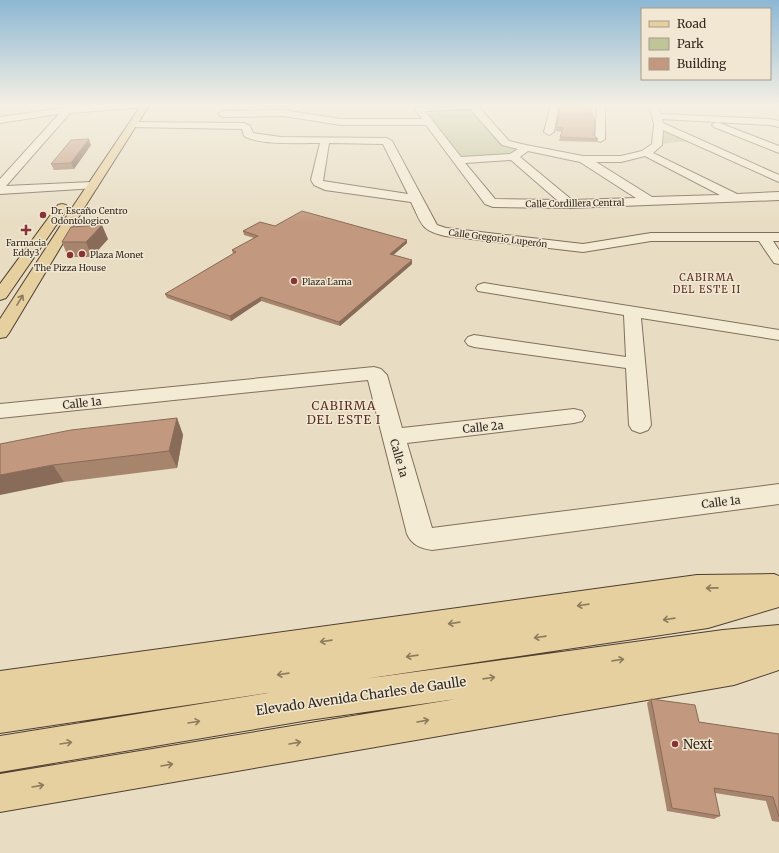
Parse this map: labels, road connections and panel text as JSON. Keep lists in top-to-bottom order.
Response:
{
  "streets": {
    "main road": ["Elevado Avenida Charles de Gaulle"],
    "street": [
      "Calle Cordillera Central",
      "Calle Gregorio Luperón",
      "Calle 1a",
      "Calle 2a"
    ]
  },
  "crossings": [
    ["Calle 1a", "Calle 2a"]
  ],
  "districts": ["CABIRMA DEL ESTE II", "CABIRMA DEL ESTE I"],
  "places": {
    "other": [
      "Dr. Escaño Centro Odontologico",
      "Plaza Monet",
      "The Pizza House",
      "Plaza Lama",
      "Next"
    ],
    "health": ["Farmacia Eddy3"]
  },
  "legend": ["Road", "Park", "Building"]
}
